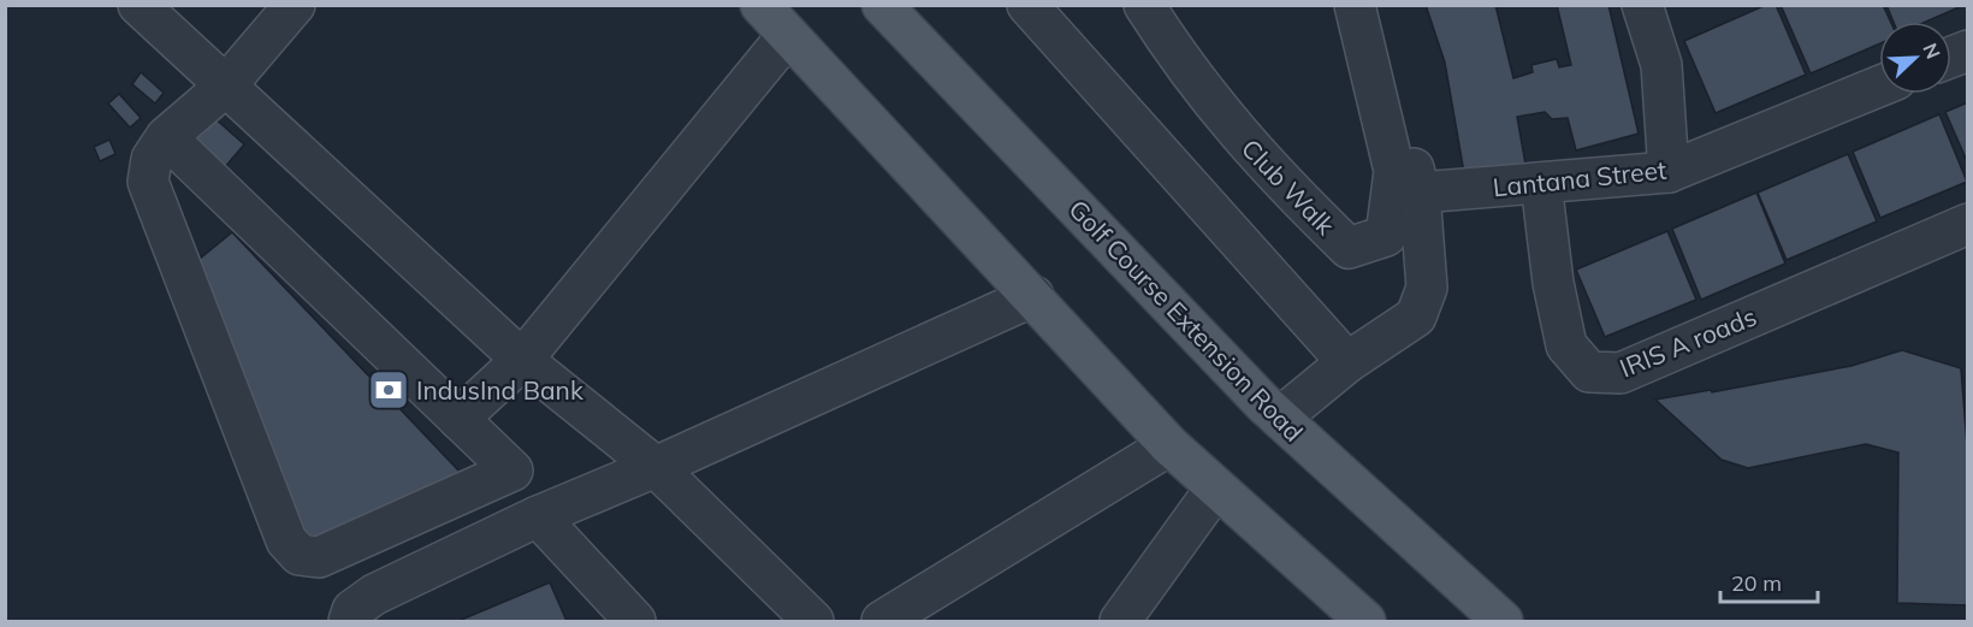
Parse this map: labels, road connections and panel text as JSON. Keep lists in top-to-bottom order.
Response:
{
  "streets": {
    "main road": ["Golf Course Extension Road"],
    "street": ["Lantana Street", "Club Walk", "IRIS A roads"]
  },
  "crossings": [
    ["Lantana Street", "IRIS A roads"]
  ],
  "places": {
    "bank": ["IndusInd Bank"]
  },
  "scale_bar": "20 m",
  "north": "top right"
}
